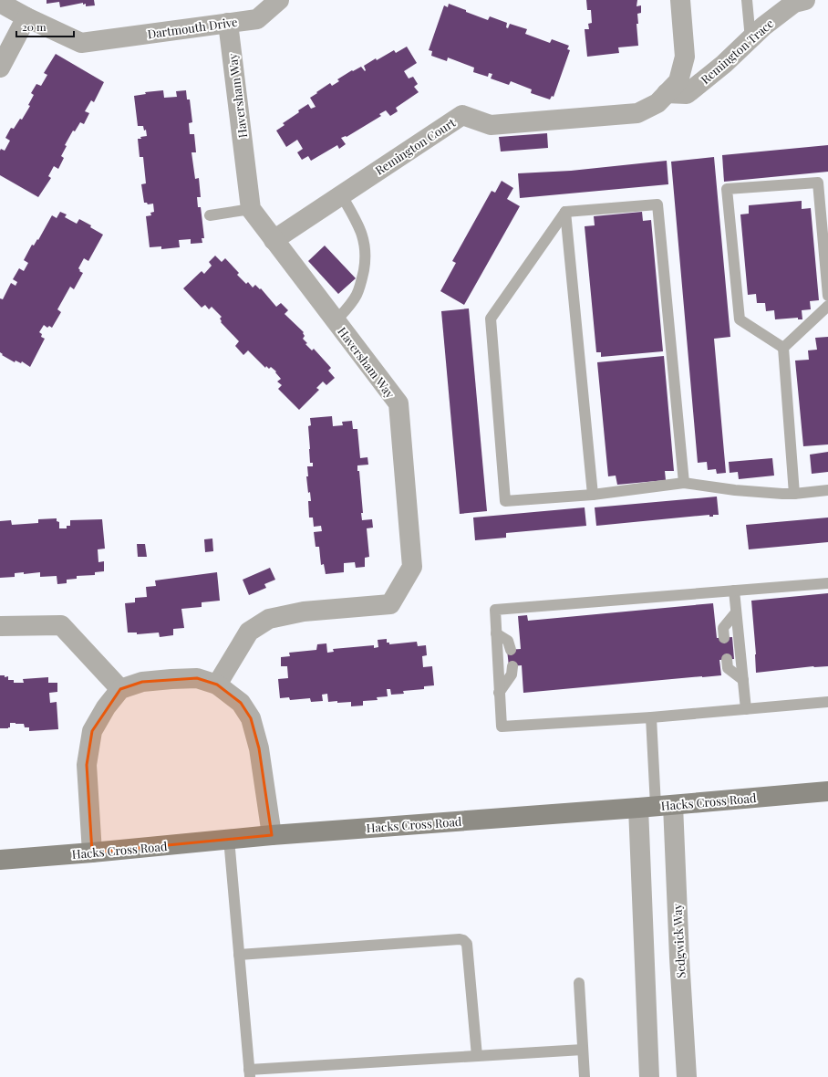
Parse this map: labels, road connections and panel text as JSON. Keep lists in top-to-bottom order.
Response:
{
  "streets": {
    "main road": ["Hacks Cross Road"],
    "street": [
      "Dartmouth Drive",
      "Remington Trace",
      "Haversham Way",
      "Remington Court",
      "Sedgwick Way"
    ]
  },
  "crossings": [
    ["Dartmouth Drive", "Haversham Way"],
    ["Remington Trace", "Remington Court"],
    ["Haversham Way", "Remington Court"],
    ["Hacks Cross Road", "Sedgwick Way"]
  ],
  "scale_bar": "20 m"
}
